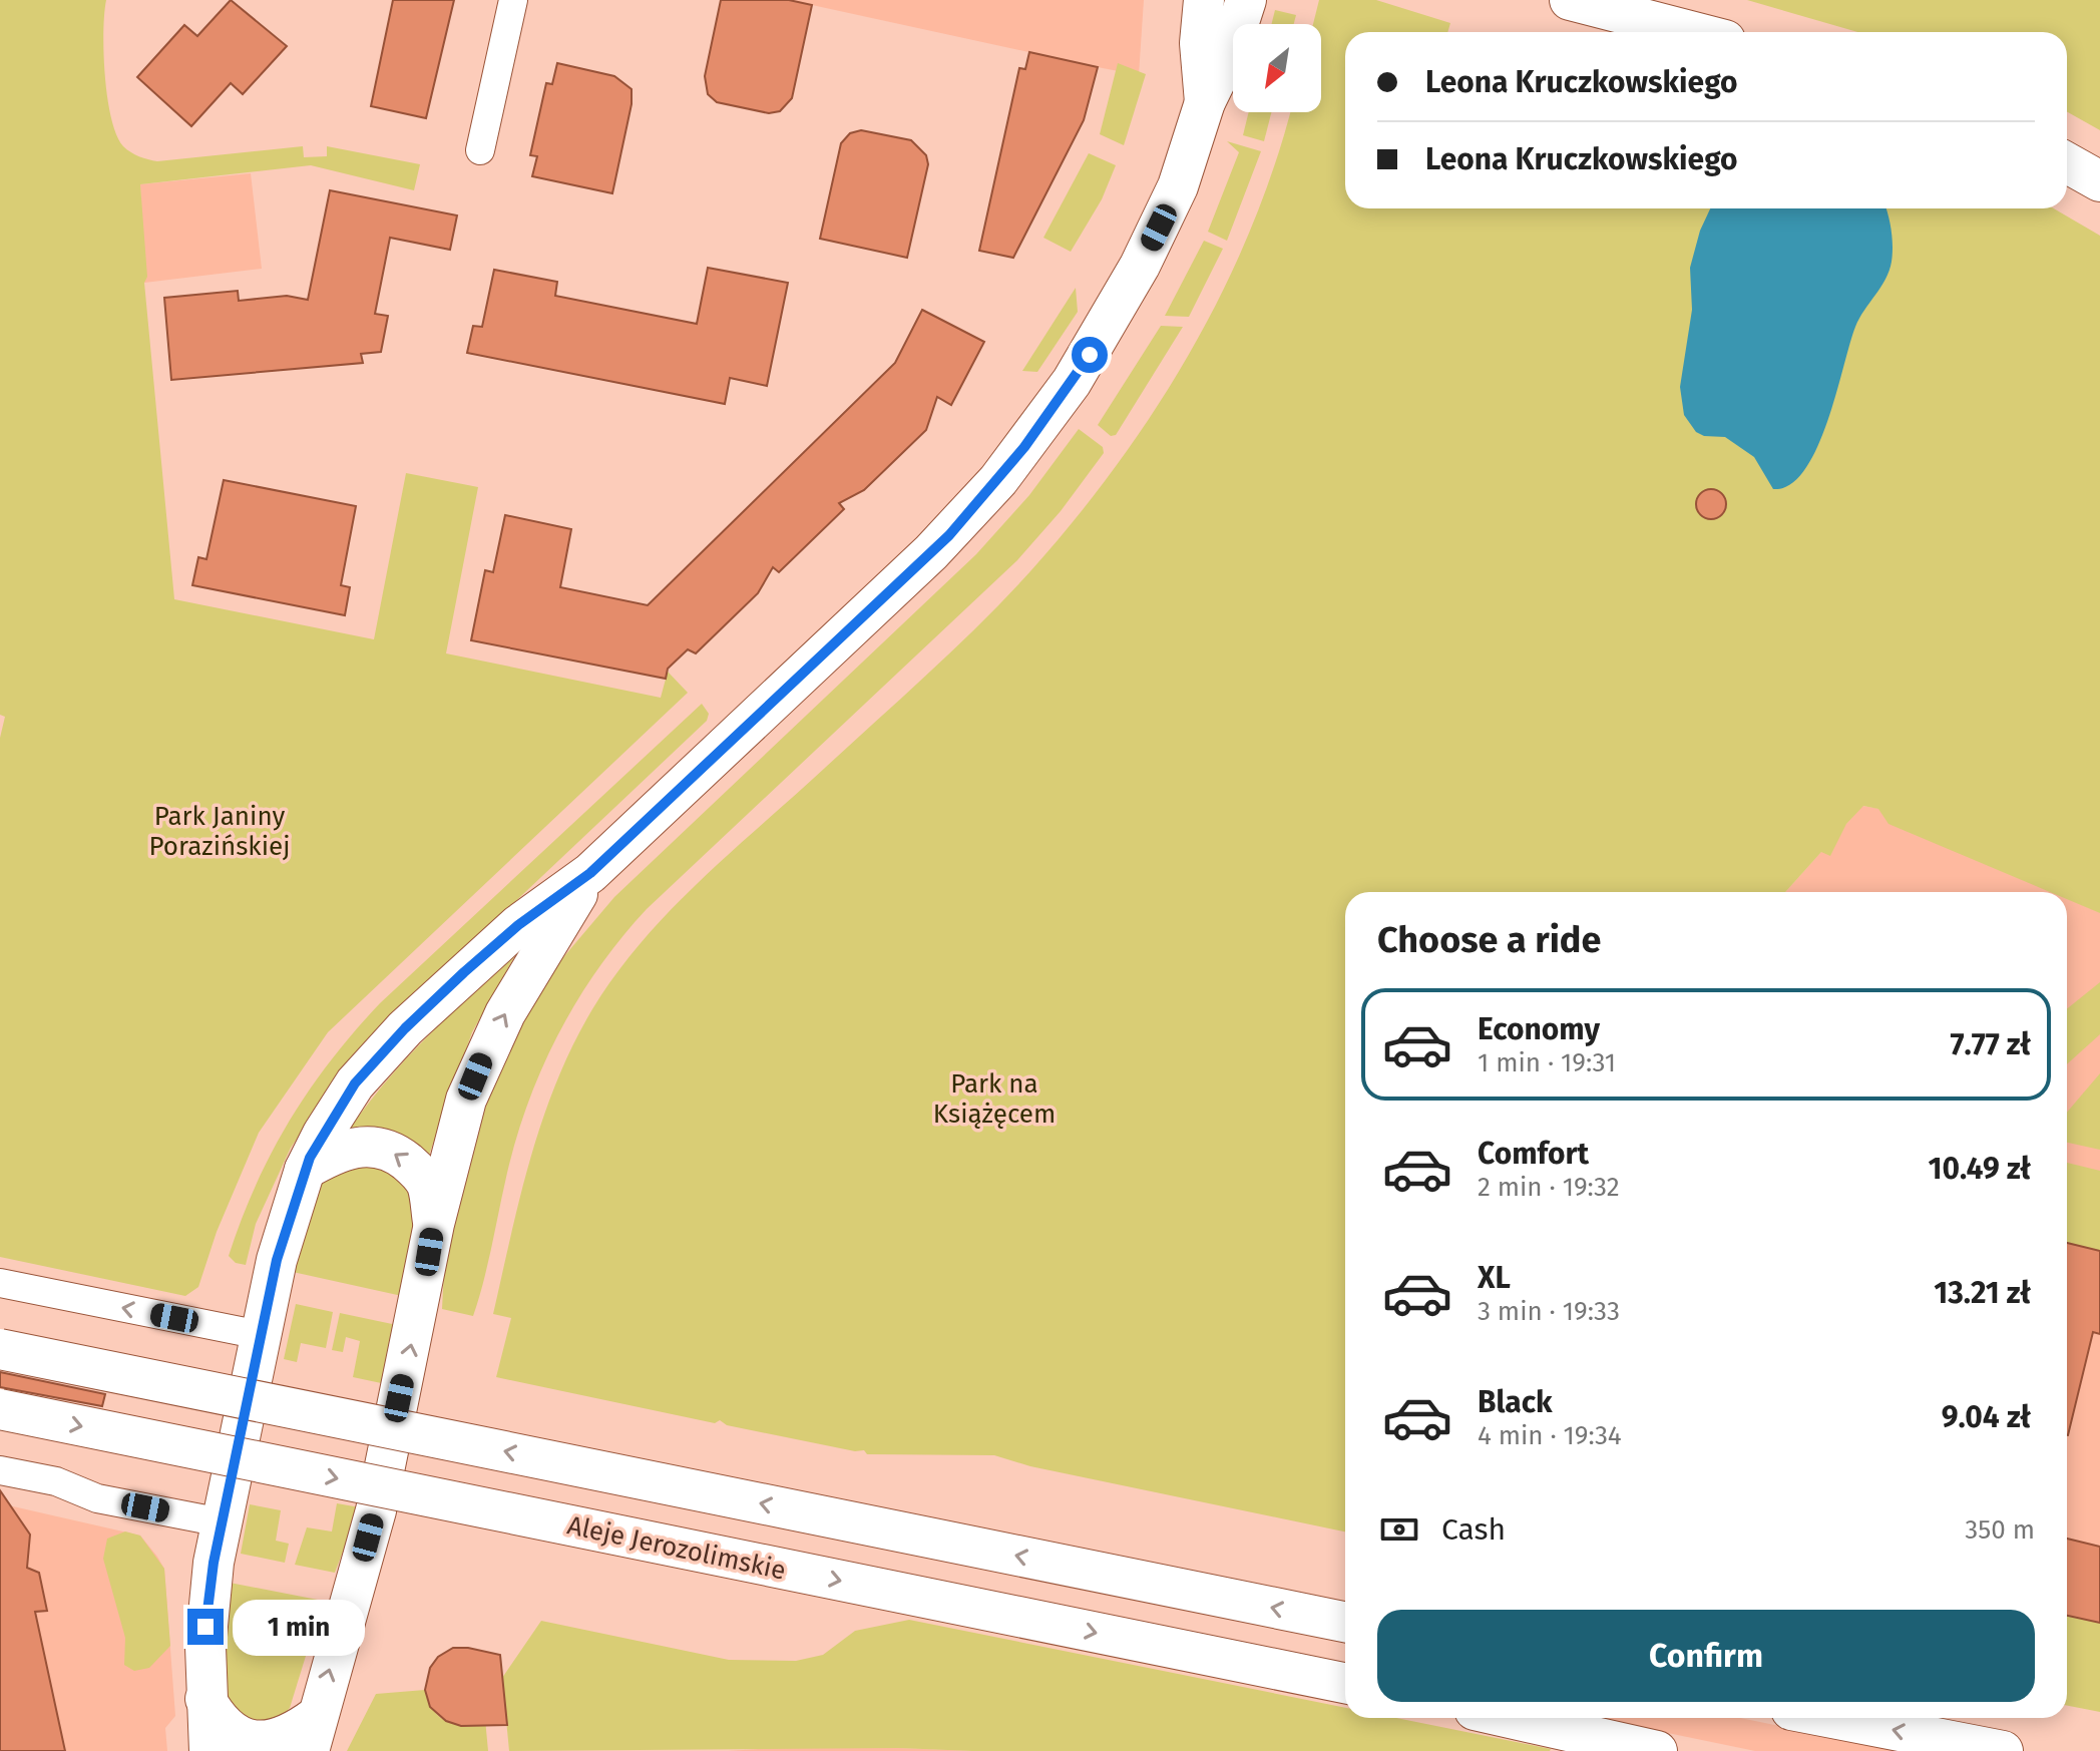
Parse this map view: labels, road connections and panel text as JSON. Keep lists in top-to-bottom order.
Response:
{
  "streets": {
    "street": ["Aleje Jerozolimskie"]
  },
  "parks": ["Park Janiny Porazińskiej", "Park na Książęcem"],
  "north": "bottom left",
  "page": {
    "banner": ["Leona Kruczkowskiego", "Leona Kruczkowskiego"],
    "heading": "Choose a ride",
    "list": [
      {
        "name": "Economy",
        "note": "1 min · 19:31",
        "value": "7.77 zł"
      },
      {
        "name": "Comfort",
        "note": "2 min · 19:32",
        "value": "10.49 zł"
      },
      {
        "name": "XL",
        "note": "3 min · 19:33",
        "value": "13.21 zł"
      },
      {
        "name": "Black",
        "note": "4 min · 19:34",
        "value": "9.04 zł"
      }
    ],
    "pay": ["Cash", "350 m"],
    "buttons": "Confirm",
    "bubble": "1 min"
  }
}
